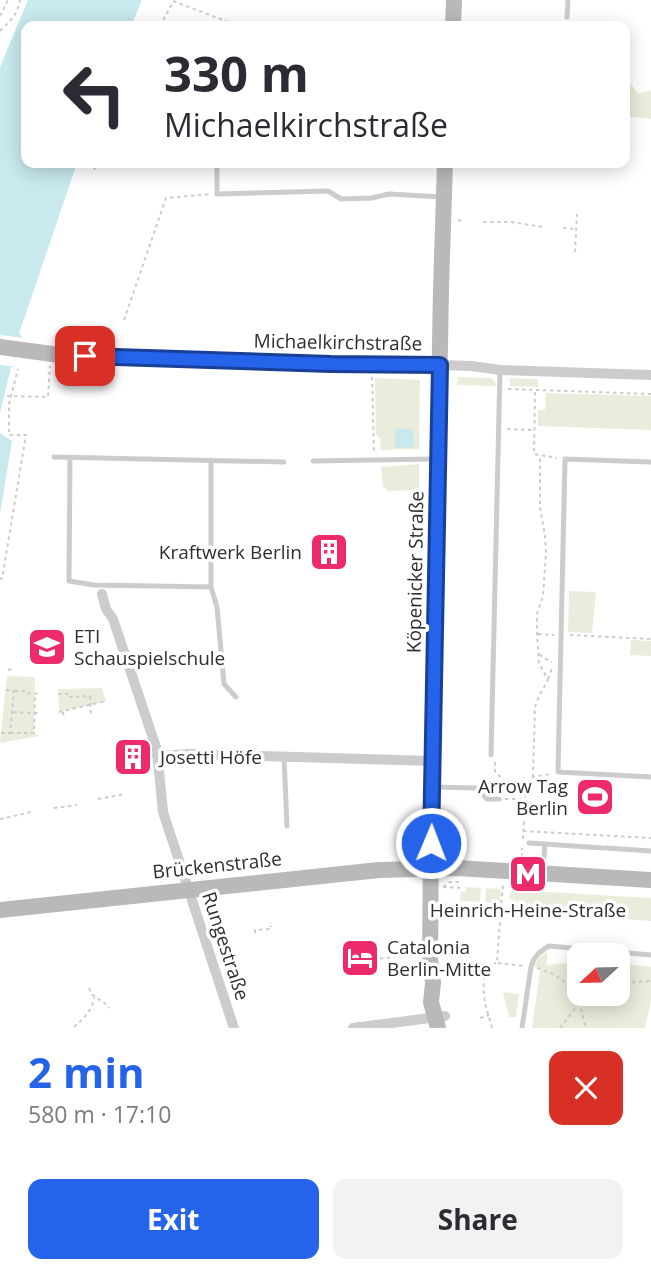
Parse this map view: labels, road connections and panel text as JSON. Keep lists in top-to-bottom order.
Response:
{
  "streets": {
    "main road": ["Michaelkirchstraße", "Köpenicker Straße", "Brückenstraße"],
    "street": ["Rungestraße"]
  },
  "crossings": [
    ["Michaelkirchstraße", "Köpenicker Straße"],
    ["Köpenicker Straße", "Brückenstraße"],
    ["Brückenstraße", "Rungestraße"]
  ],
  "places": {
    "building": ["Kraftwerk Berlin", "Josetti Höfe"],
    "school or university": ["ETI Schauspielschule"],
    "sports": ["Arrow Tag Berlin"],
    "metro station": ["Heinrich-Heine-Straße"],
    "hotel": ["Catalonia Berlin-Mitte"]
  },
  "north": "left",
  "page": {
    "turn": ["330 m", "Michaelkirchstraße"],
    "heading": ["2 min", "580 m · 17:10"],
    "buttons": ["Exit", "Share"]
  }
}
